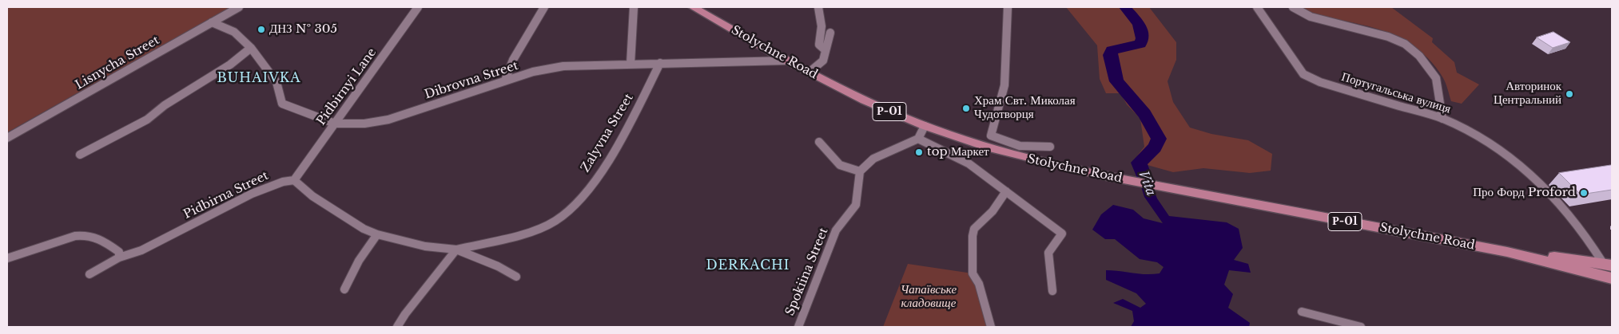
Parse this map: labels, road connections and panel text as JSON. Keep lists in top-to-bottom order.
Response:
{
  "streets": {
    "main road": ["Stolychne Road", "Р-01"],
    "street": [
      "Lisnycha Street",
      "Dibrovna Street",
      "Pidbirnyi Lane",
      "Португальська вулиця",
      "Zalyvna Street",
      "Pidbirna Street",
      "Spokiina Street"
    ]
  },
  "crossings": [
    ["Stolychne Road", "Dibrovna Street"],
    ["Stolychne Road", "Португальська вулиця"],
    ["Lisnycha Street", "Dibrovna Street"],
    ["Dibrovna Street", "Pidbirnyi Lane"],
    ["Dibrovna Street", "Zalyvna Street"],
    ["Pidbirnyi Lane", "Pidbirna Street"]
  ],
  "districts": ["BUHAIVKA", "DERKACHI"],
  "water": ["Vita"],
  "parks": ["Чапаївське кладовище"],
  "places": [
    "ДНЗ № 305",
    "Авторинок Центральний",
    "Храм Свт. Миколая Чудотворця",
    "top Маркет",
    "Про Форд Proford"
  ]
}
